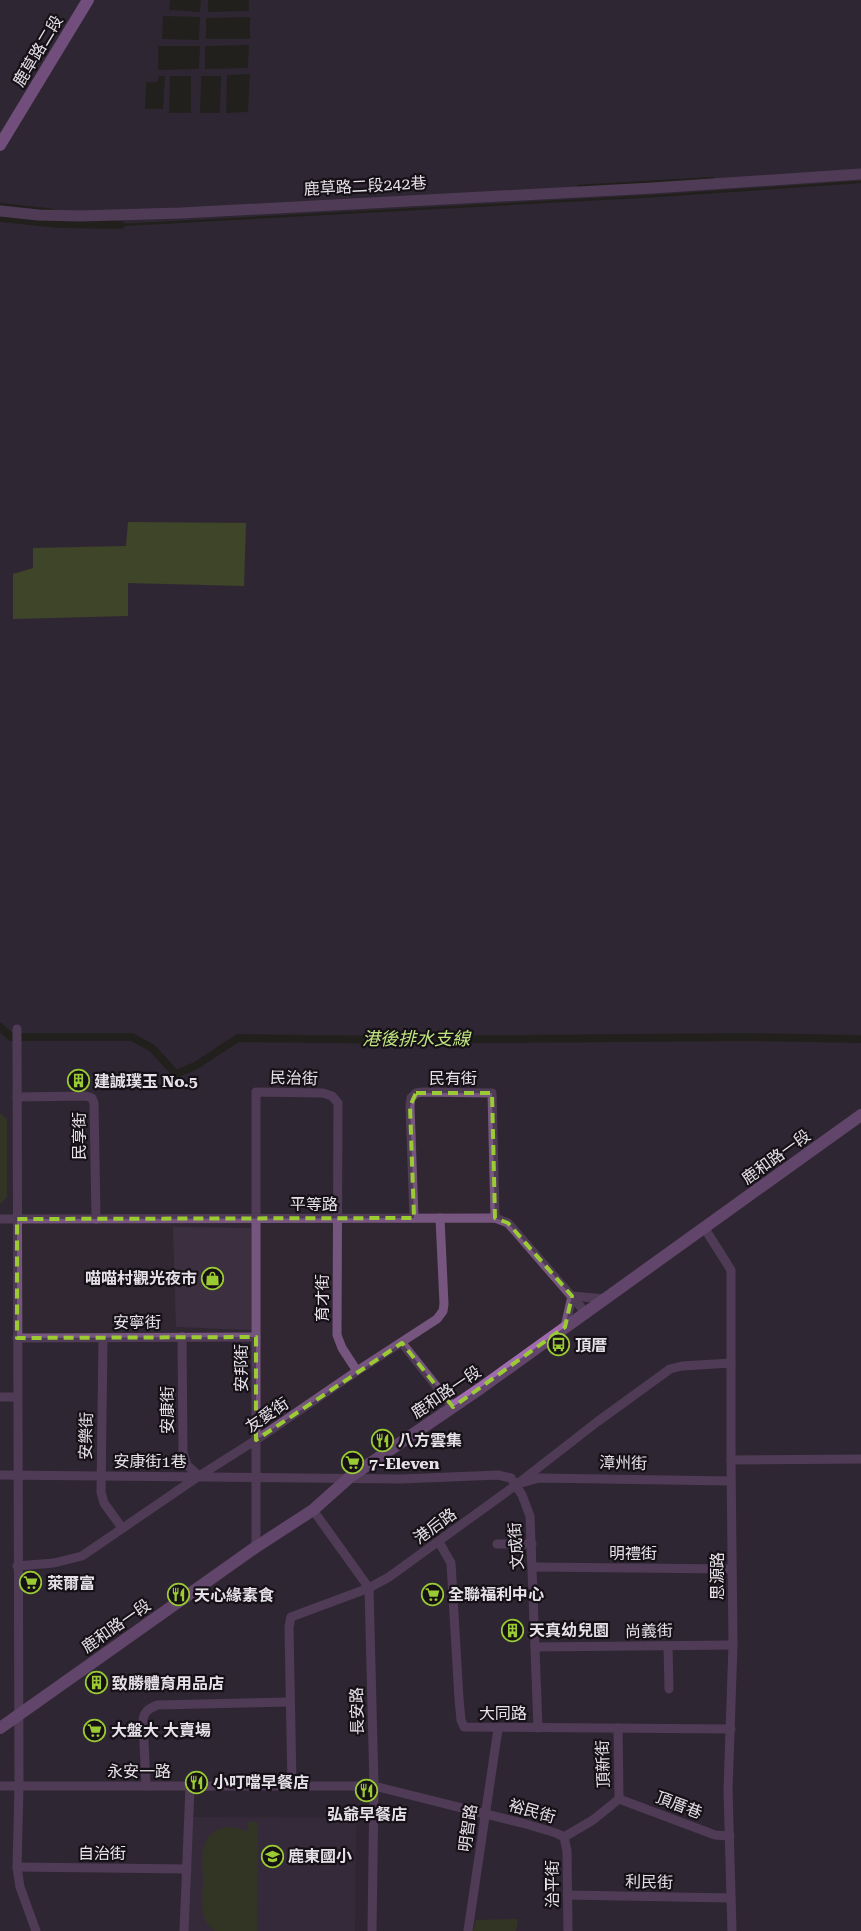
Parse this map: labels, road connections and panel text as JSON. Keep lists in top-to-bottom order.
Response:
{
  "streets": {
    "main road": ["鹿草路二段", "鹿和路一段"],
    "street": [
      "鹿草路二段242巷",
      "民治街",
      "民有街",
      "民享街",
      "平等路",
      "育才街",
      "安寧街",
      "安邦街",
      "安康街",
      "友愛街",
      "安樂街",
      "安康街1巷",
      "漳州街",
      "港后路",
      "文成街",
      "明禮街",
      "思源路",
      "尚義街",
      "長安路",
      "大同路",
      "頂新街",
      "永安一路",
      "頂厝巷",
      "裕民街",
      "明智路",
      "自治街",
      "利民街",
      "治平街"
    ]
  },
  "crossings": [
    ["民治街", "平等路"],
    ["民治街", "育才街"],
    ["民治街", "安邦街"],
    ["民有街", "平等路"],
    ["民享街", "平等路"],
    ["鹿和路一段", "安邦街"],
    ["鹿和路一段", "安康街1巷"],
    ["鹿和路一段", "思源路"],
    ["平等路", "育才街"],
    ["平等路", "安邦街"],
    ["平等路", "友愛街"],
    ["育才街", "友愛街"],
    ["安寧街", "安邦街"],
    ["安寧街", "安康街"],
    ["安寧街", "安樂街"],
    ["安邦街", "友愛街"],
    ["安邦街", "安康街1巷"],
    ["安康街", "友愛街"],
    ["安康街", "安康街1巷"],
    ["友愛街", "安樂街"],
    ["友愛街", "安康街1巷"],
    ["安樂街", "安康街1巷"],
    ["安康街1巷", "漳州街"],
    ["安康街1巷", "港后路"],
    ["安康街1巷", "文成街"],
    ["漳州街", "港后路"],
    ["漳州街", "文成街"],
    ["漳州街", "思源路"],
    ["港后路", "文成街"],
    ["港后路", "思源路"],
    ["港后路", "長安路"],
    ["港后路", "大同路"],
    ["港后路", "永安一路"],
    ["文成街", "明禮街"],
    ["文成街", "尚義街"],
    ["文成街", "大同路"],
    ["明禮街", "思源路"],
    ["思源路", "尚義街"],
    ["思源路", "大同路"],
    ["思源路", "頂厝巷"],
    ["思源路", "利民街"],
    ["長安路", "永安一路"],
    ["大同路", "頂新街"],
    ["大同路", "明智路"],
    ["頂新街", "頂厝巷"],
    ["頂新街", "裕民街"],
    ["永安一路", "裕民街"],
    ["永安一路", "明智路"],
    ["頂厝巷", "裕民街"],
    ["裕民街", "明智路"],
    ["裕民街", "治平街"],
    ["利民街", "治平街"]
  ],
  "water": ["港後排水支線"],
  "places": {
    "building": ["建誠璞玉 No.5", "天真幼兒園", "致勝體育用品店"],
    "shop": ["喵喵村觀光夜市"],
    "bus stop": ["頂厝"],
    "restaurant": [
      "八方雲集",
      "天心緣素食",
      "小叮噹早餐店",
      "弘爺早餐店"
    ],
    "supermarket": [
      "7-Eleven",
      "萊爾富",
      "全聯福利中心",
      "大盤大 大賣場"
    ],
    "school or university": ["鹿東國小"]
  }
}
